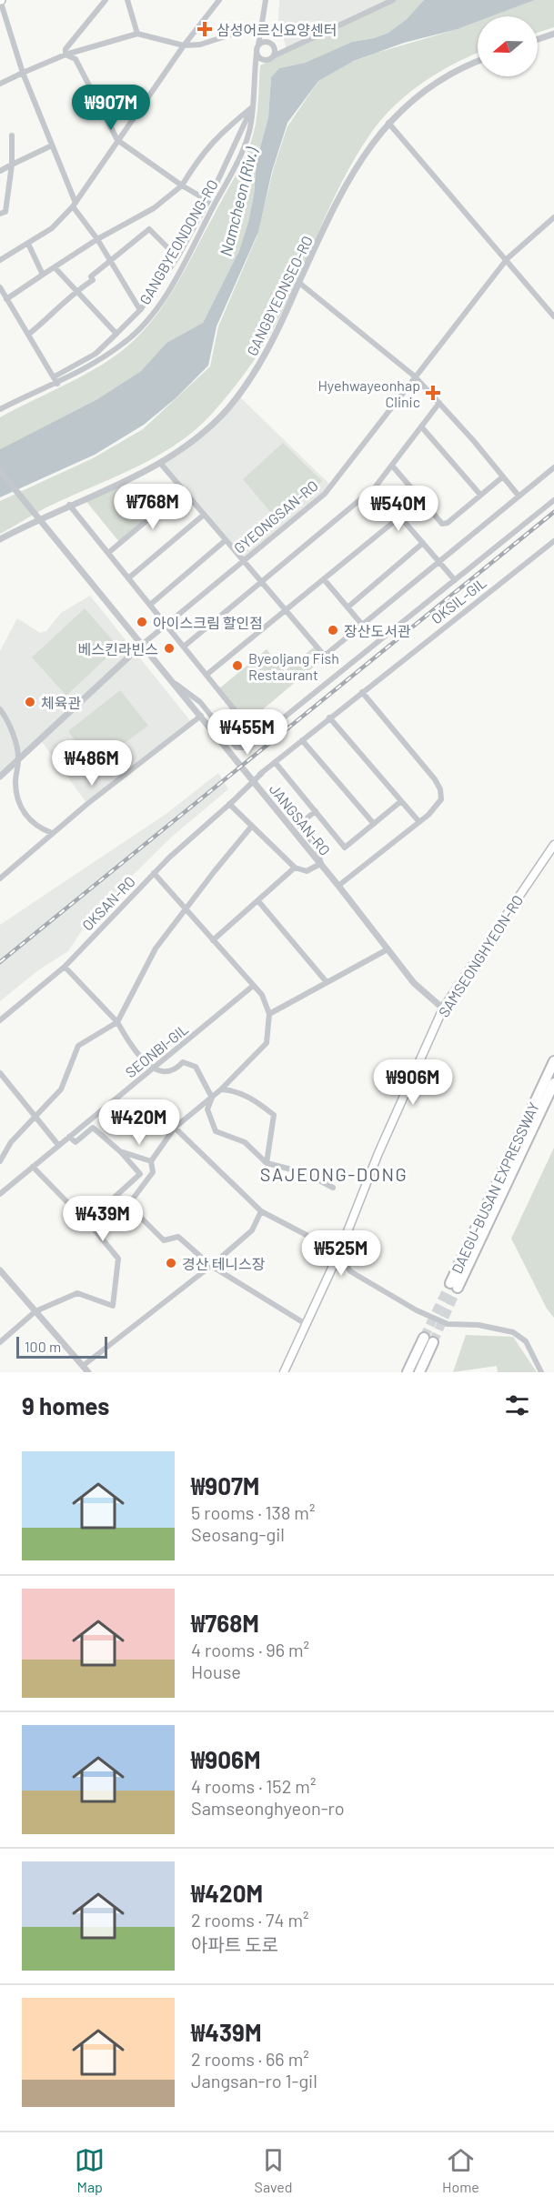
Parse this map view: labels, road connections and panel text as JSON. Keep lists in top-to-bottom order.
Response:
{
  "streets": {
    "highway": ["DAEGU-BUSAN EXPRESSWAY"],
    "main road": ["SAMSEONGHYEON-RO"],
    "street": [
      "GANGBYEONDONG-RO",
      "GANGBYEONSEO-RO",
      "GYEONGSAN-RO",
      "OKSIL-GIL",
      "JANGSAN-RO",
      "OKSAN-RO",
      "SEONBI-GIL"
    ]
  },
  "crossings": [
    ["GANGBYEONSEO-RO", "JANGSAN-RO"],
    ["GYEONGSAN-RO", "JANGSAN-RO"],
    ["OKSIL-GIL", "OKSAN-RO"],
    ["JANGSAN-RO", "SAMSEONGHYEON-RO"]
  ],
  "districts": ["SAJEONG-DONG"],
  "water": ["Namcheon (Riv.)"],
  "places": {
    "health": ["삼성어르신요양센터", "Hyehwayeonhap Clinic"],
    "other": [
      "아이스크림 할인점",
      "장산도서관",
      "베스킨라빈스",
      "Byeoljang Fish Restaurant",
      "체육관",
      "경산 테니스장"
    ]
  },
  "scale_bar": "100 m",
  "north": "left",
  "page": {
    "price": [
      "₩907M",
      "₩768M",
      "₩540M",
      "₩455M",
      "₩486M",
      "₩906M",
      "₩420M",
      "₩439M",
      "₩525M"
    ],
    "scale": "100 m",
    "heading": "9 homes",
    "list": [
      {
        "name": "₩907M",
        "note": "5 rooms · 138 m² · Seosang-gil"
      },
      {
        "name": "₩768M",
        "note": "4 rooms · 96 m² · House"
      },
      {
        "name": "₩906M",
        "note": "4 rooms · 152 m² · Samseonghyeon-ro"
      },
      {
        "name": "₩420M",
        "note": "2 rooms · 74 m² · 아파트 도로"
      },
      {
        "name": "₩439M",
        "note": "2 rooms · 66 m² · Jangsan-ro 1-gil"
      }
    ],
    "tabs": ["Map", "Saved", "Home"]
  }
}
